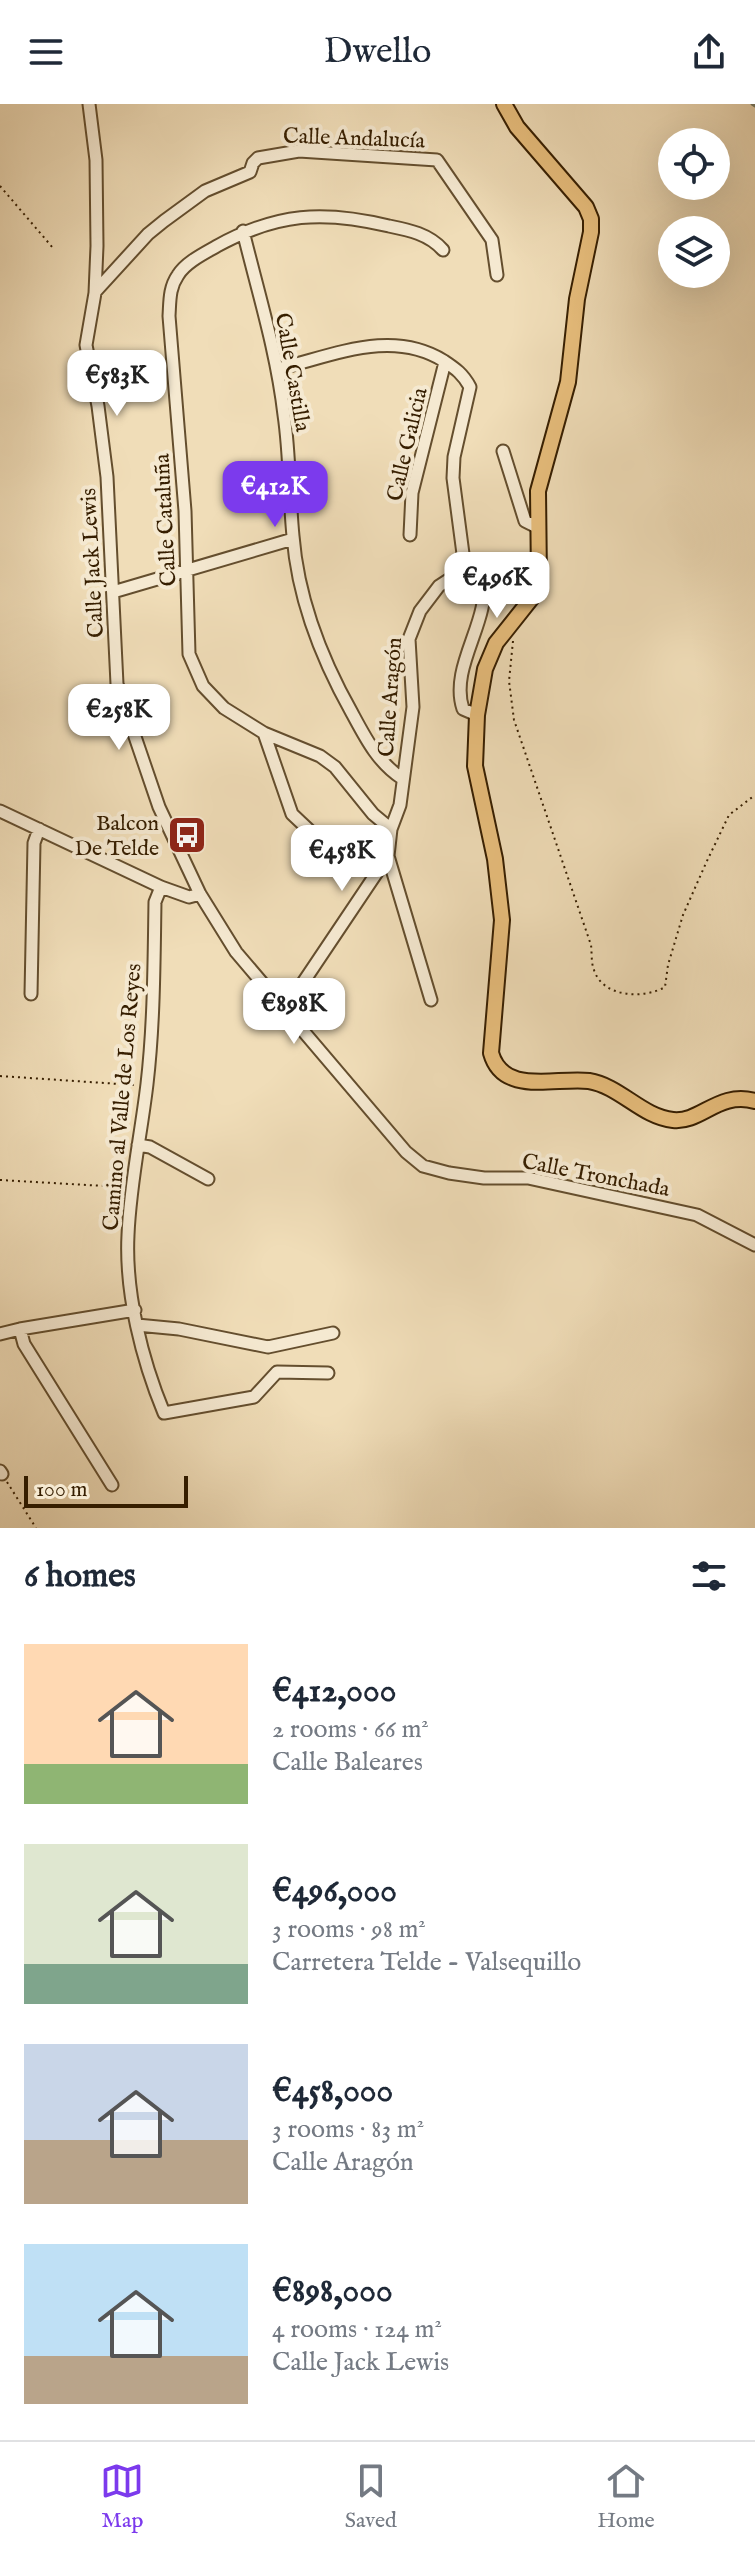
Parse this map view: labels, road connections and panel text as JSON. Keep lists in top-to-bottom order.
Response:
{
  "streets": {
    "street": [
      "Calle Andalucía",
      "Calle Castilla",
      "Calle Galicia",
      "Calle Cataluña",
      "Calle Jack Lewis",
      "Calle Aragón",
      "Camino al Valle de Los Reyes",
      "Calle Tronchada"
    ]
  },
  "crossings": [
    ["Calle Andalucía", "Calle Jack Lewis"],
    ["Calle Castilla", "Calle Galicia"],
    ["Calle Castilla", "Calle Cataluña"],
    ["Calle Castilla", "Calle Aragón"],
    ["Calle Galicia", "Calle Aragón"],
    ["Calle Cataluña", "Calle Aragón"],
    ["Calle Jack Lewis", "Calle Aragón"],
    ["Calle Jack Lewis", "Calle Tronchada"]
  ],
  "places": {
    "bus stop": ["Balcon De Telde"]
  },
  "scale_bar": "100 m",
  "page": {
    "header": "Dwello",
    "price": [
      "€583K",
      "€412K",
      "€496K",
      "€258K",
      "€458K",
      "€898K"
    ],
    "scale": "100 m",
    "heading": "6 homes",
    "list": [
      {
        "name": "€412,000",
        "note": "2 rooms · 66 m² · Calle Baleares"
      },
      {
        "name": "€496,000",
        "note": "3 rooms · 98 m² · Carretera Telde - Valsequillo"
      },
      {
        "name": "€458,000",
        "note": "3 rooms · 83 m² · Calle Aragón"
      },
      {
        "name": "€898,000",
        "note": "4 rooms · 124 m² · Calle Jack Lewis"
      }
    ],
    "tabs": ["Map", "Saved", "Home"]
  }
}
